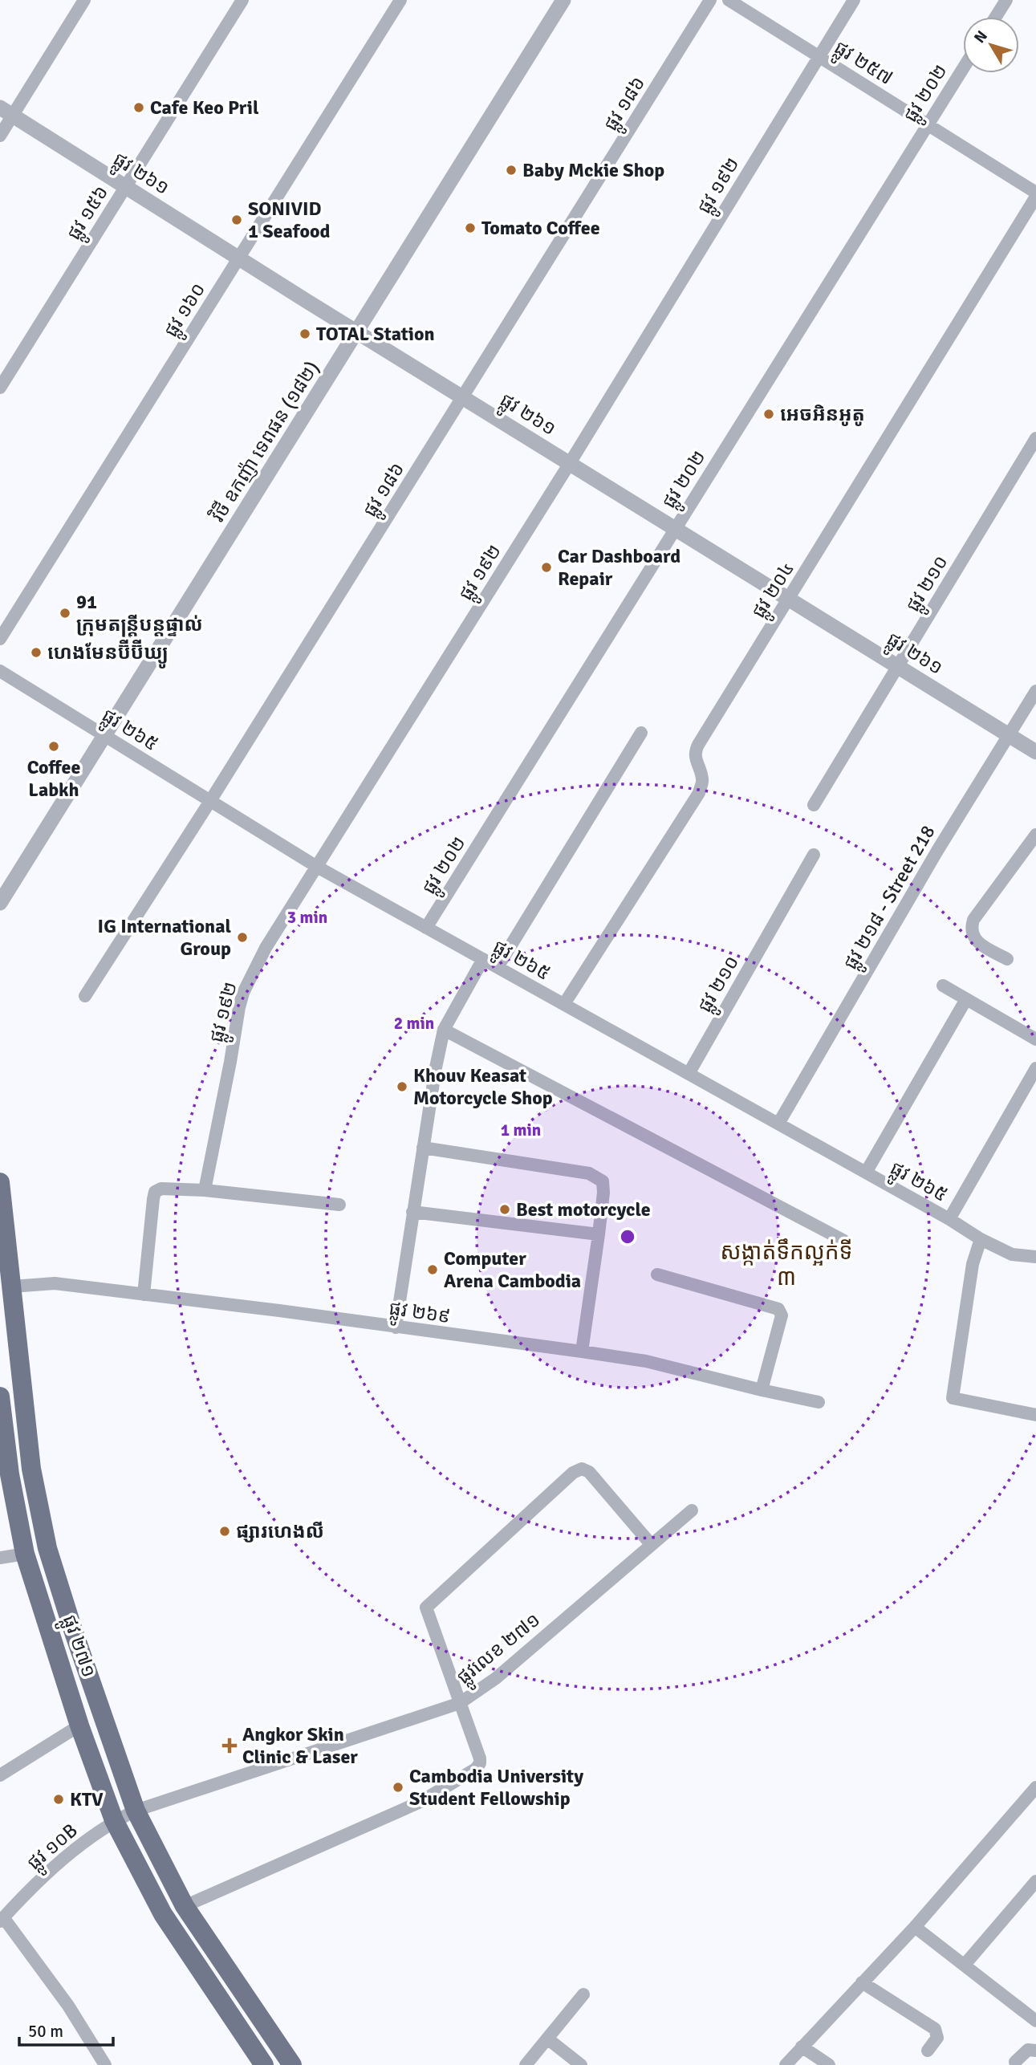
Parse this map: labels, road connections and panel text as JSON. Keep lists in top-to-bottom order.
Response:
{
  "streets": {
    "main road": ["ផ្លូវ ២៧១"],
    "street": [
      "ផ្លូវ ២៥៧",
      "ផ្លូវ ២០២",
      "ផ្លូវ ១៨៦",
      "ផ្លូវ ២៦១",
      "ផ្លូវ ១៩២",
      "ផ្លូវ ១៥៦",
      "ផ្លូវ ១៦០",
      "វិថី ឧកញ៉ា ទេពផន (១៨២)",
      "ផ្លូវ ២១០",
      "ផ្លូវ ២០៤",
      "ផ្លូវ ២៦៥",
      "ផ្លូវ ២១៨ - Street 218",
      "ផ្លូវ ២៦៩",
      "ផ្លូវលេខ ២៧១",
      "ផ្លូវ ១០B"
    ]
  },
  "crossings": [
    ["ផ្លូវ ២៥៧", "ផ្លូវ ២០២"],
    ["ផ្លូវ ២៥៧", "ផ្លូវ ១៩២"],
    ["ផ្លូវ ២៥៧", "ផ្លូវ ២០៤"],
    ["ផ្លូវ ២០២", "ផ្លូវ ២៦១"],
    ["ផ្លូវ ២០២", "ផ្លូវ ២៦៥"],
    ["ផ្លូវ ១៨៦", "ផ្លូវ ២៦១"],
    ["ផ្លូវ ១៨៦", "ផ្លូវ ២៦៥"],
    ["ផ្លូវ ២៦១", "ផ្លូវ ១៩២"],
    ["ផ្លូវ ២៦១", "ផ្លូវ ១៥៦"],
    ["ផ្លូវ ២៦១", "ផ្លូវ ១៦០"],
    ["ផ្លូវ ២៦១", "វិថី ឧកញ៉ា ទេពផន (១៨២)"],
    ["ផ្លូវ ២៦១", "ផ្លូវ ២១០"],
    ["ផ្លូវ ២៦១", "ផ្លូវ ២០៤"],
    ["ផ្លូវ ២៦១", "ផ្លូវ ២១៨ - Street 218"],
    ["ផ្លូវ ១៩២", "ផ្លូវ ២៦៥"],
    ["វិថី ឧកញ៉ា ទេពផន (១៨២)", "ផ្លូវ ២៦៥"],
    ["ផ្លូវ ២១០", "ផ្លូវ ២៦៥"],
    ["ផ្លូវ ២០៤", "ផ្លូវ ២៦៥"],
    ["ផ្លូវ ២៦៥", "ផ្លូវ ២១៨ - Street 218"],
    ["ផ្លូវ ២៦៩", "ផ្លូវ ២៧១"],
    ["ផ្លូវ ២៧១", "ផ្លូវលេខ ២៧១"],
    ["ផ្លូវ ២៧១", "ផ្លូវ ១០B"],
    ["ផ្លូវលេខ ២៧១", "ផ្លូវ ១០B"]
  ],
  "districts": ["សង្កាត់ទឹកល្អក់ទី ៣"],
  "places": {
    "other": [
      "Cafe Keo Pril",
      "Baby Mckie Shop",
      "SONIVID 1 Seafood",
      "Tomato Coffee",
      "TOTAL Station",
      "អេចអិនអូតូ",
      "Car Dashboard Repair",
      "91 ក្រុមតន្រ្តីបន្តផ្ទាល់",
      "ហេងមែនប៊ីប៊ីឃ្យូ",
      "Coffee Labkh",
      "IG International Group",
      "Khouv Keasat Motorcycle Shop",
      "Best motorcycle",
      "Computer Arena Cambodia",
      "ផ្សារហេងលី",
      "Cambodia University Student Fellowship",
      "KTV"
    ],
    "health": ["Angkor Skin Clinic & Laser"]
  },
  "scale_bar": "50 m",
  "north": "top left",
  "rings": ["3 min", "2 min", "1 min"]
}
